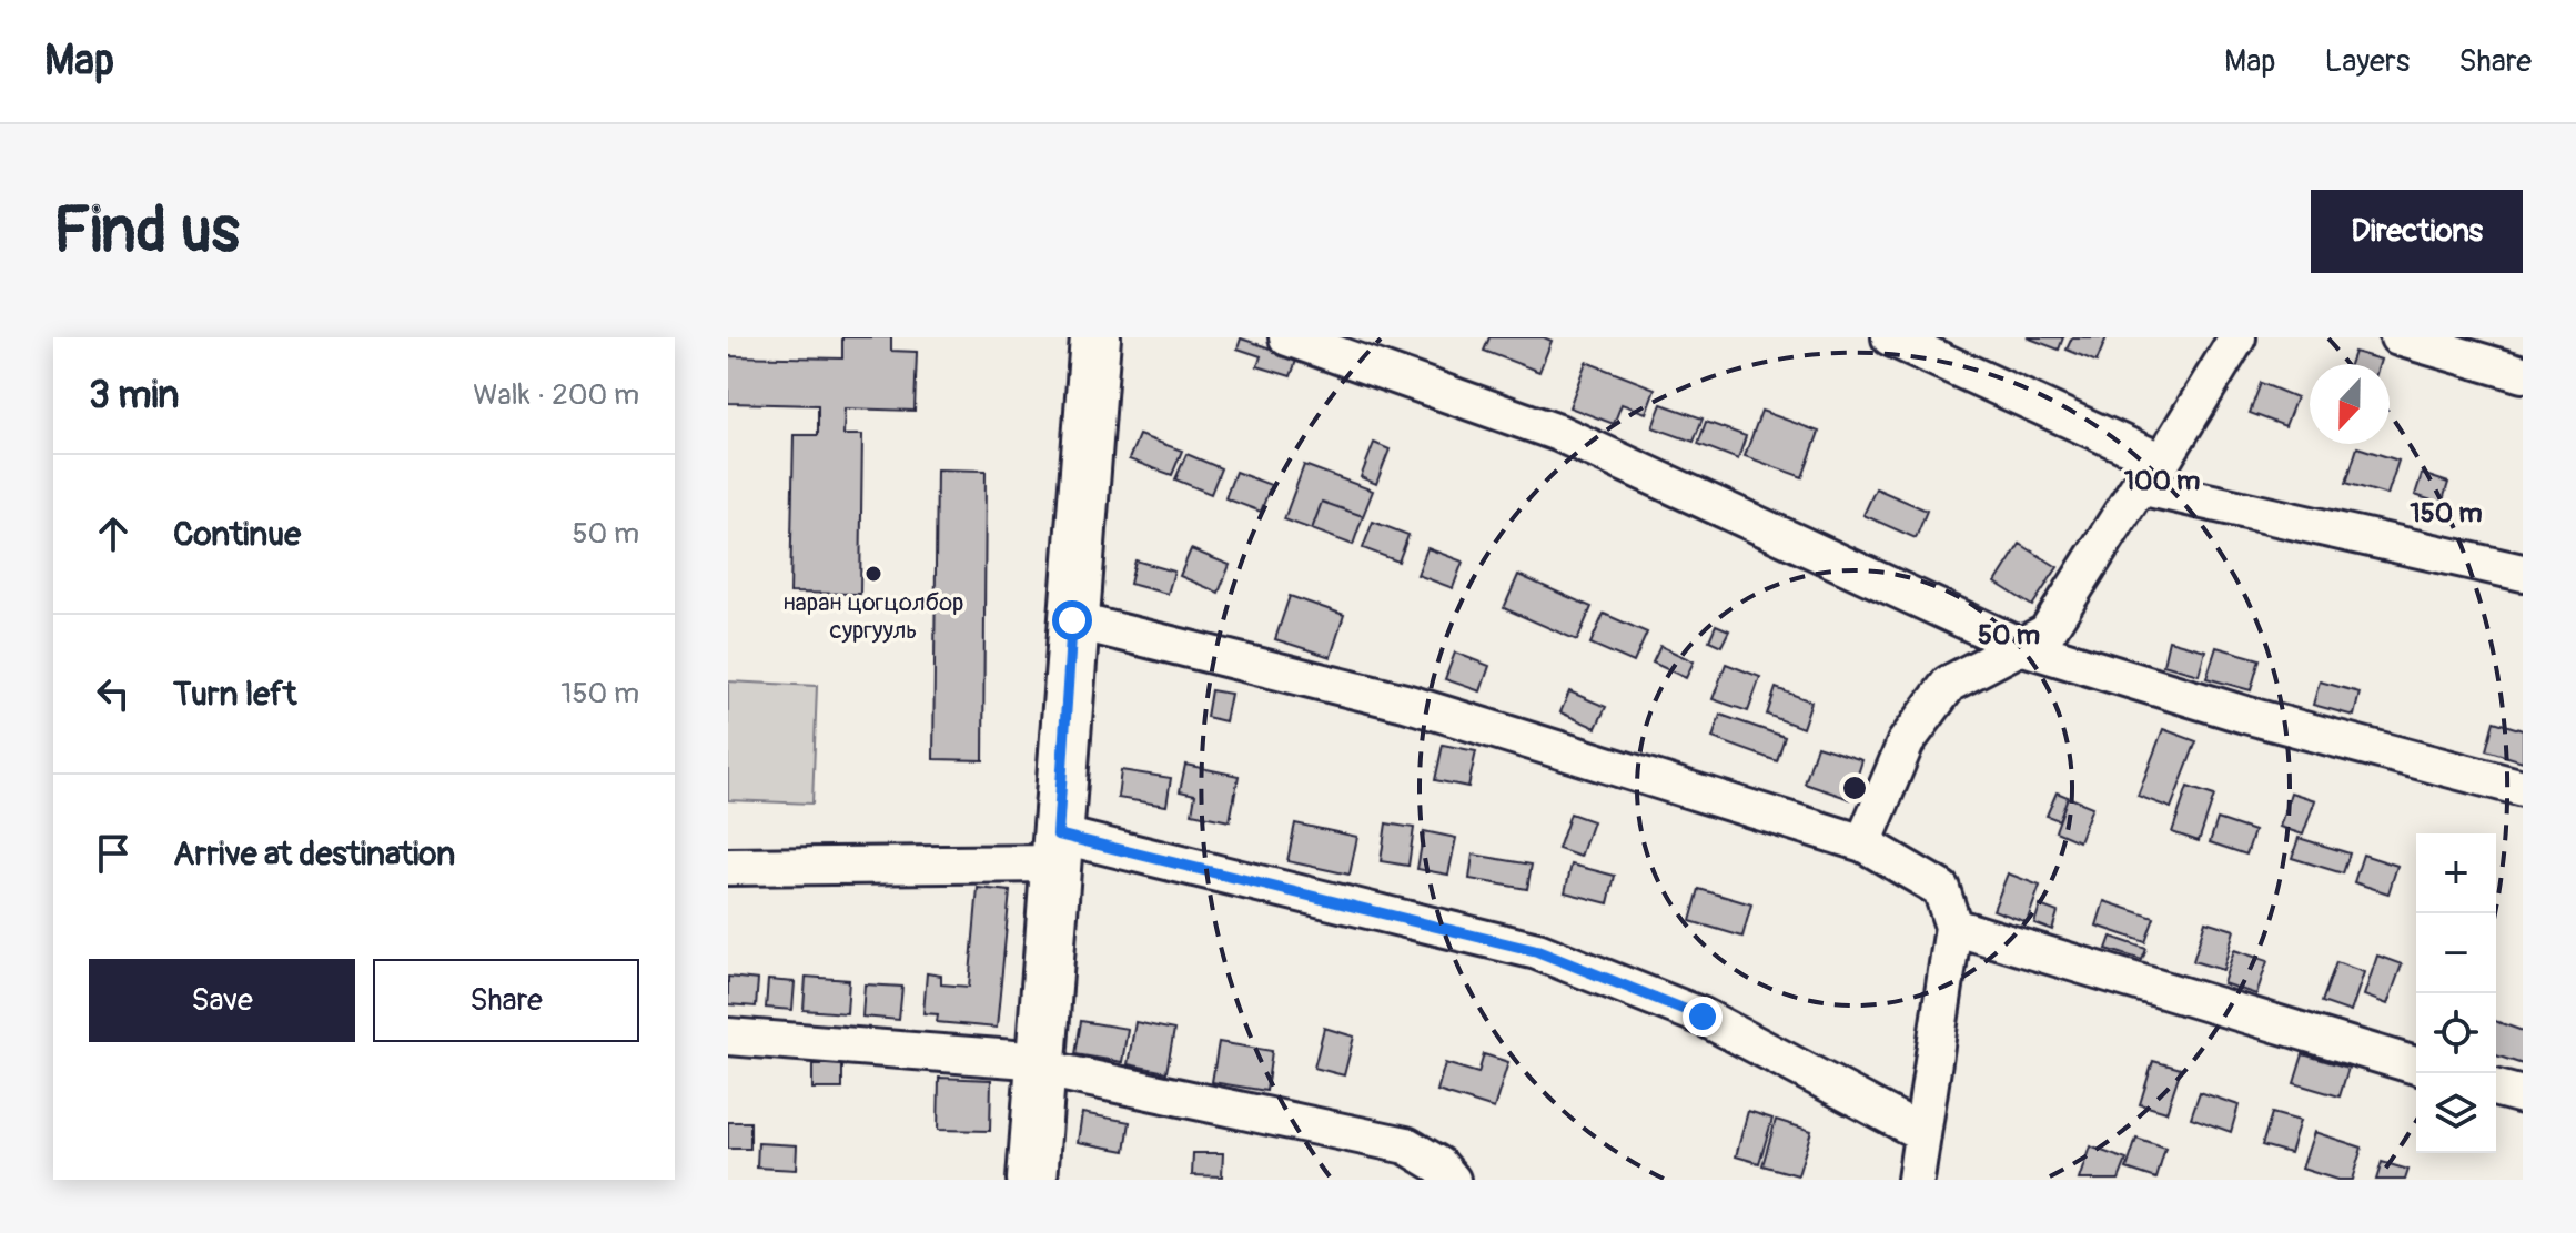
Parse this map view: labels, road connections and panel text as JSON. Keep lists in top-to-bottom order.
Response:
{
  "places": ["наран цогцолбор сургууль"],
  "north": "bottom",
  "page": {
    "header": "Map",
    "nav": ["Map", "Layers", "Share"],
    "buttons": [
      "Directions",
      ["Save", "Share"]
    ],
    "title": "Find us",
    "heading": ["3 min", "Walk · 200 m"],
    "list": [
      ["Continue", "50 m"],
      ["Turn left", "150 m"],
      "Arrive at destination"
    ],
    "map_buttons": ["+", "−"]
  },
  "rings": ["100 m", "150 m", "50 m"]
}
